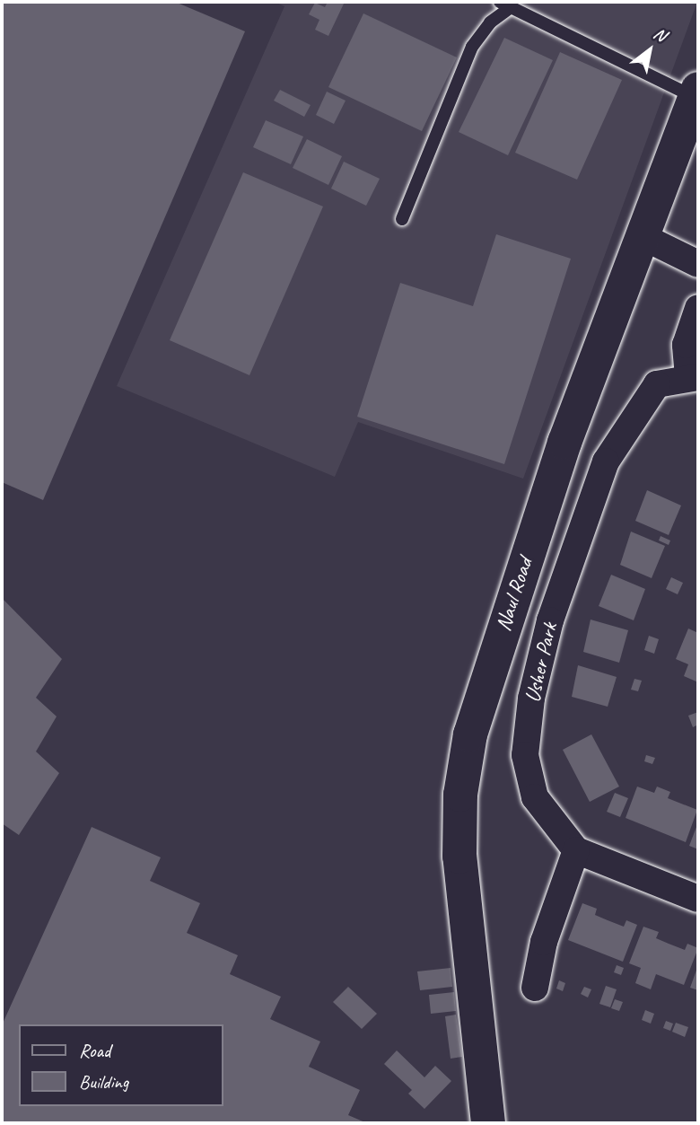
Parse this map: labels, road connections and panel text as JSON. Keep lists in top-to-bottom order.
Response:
{
  "streets": {
    "main road": ["Naul Road"],
    "street": ["Usher Park"]
  },
  "legend": ["Road", "Building"],
  "north": "top right"
}
